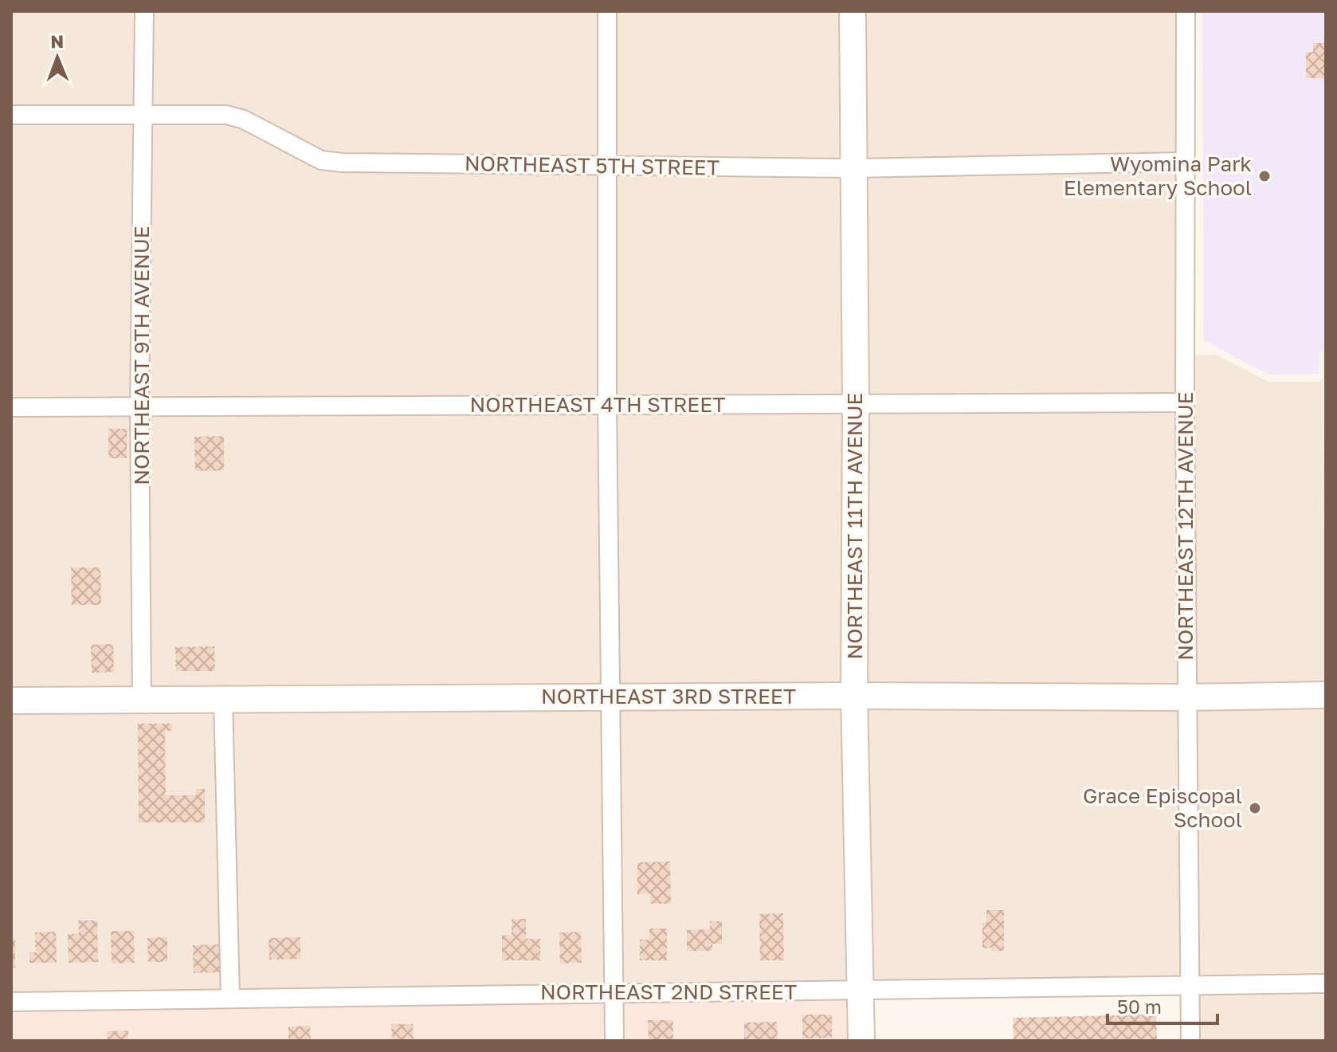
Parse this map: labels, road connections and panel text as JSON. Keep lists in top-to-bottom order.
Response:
{
  "streets": {
    "street": [
      "NORTHEAST 5TH STREET",
      "NORTHEAST 9TH AVENUE",
      "NORTHEAST 4TH STREET",
      "NORTHEAST 11TH AVENUE",
      "NORTHEAST 12TH AVENUE",
      "NORTHEAST 3RD STREET",
      "NORTHEAST 2ND STREET"
    ]
  },
  "crossings": [
    ["NORTHEAST 5TH STREET", "NORTHEAST 9TH AVENUE"],
    ["NORTHEAST 5TH STREET", "NORTHEAST 11TH AVENUE"],
    ["NORTHEAST 5TH STREET", "NORTHEAST 12TH AVENUE"],
    ["NORTHEAST 9TH AVENUE", "NORTHEAST 4TH STREET"],
    ["NORTHEAST 9TH AVENUE", "NORTHEAST 3RD STREET"],
    ["NORTHEAST 4TH STREET", "NORTHEAST 11TH AVENUE"],
    ["NORTHEAST 4TH STREET", "NORTHEAST 12TH AVENUE"],
    ["NORTHEAST 11TH AVENUE", "NORTHEAST 3RD STREET"],
    ["NORTHEAST 11TH AVENUE", "NORTHEAST 2ND STREET"],
    ["NORTHEAST 12TH AVENUE", "NORTHEAST 3RD STREET"],
    ["NORTHEAST 12TH AVENUE", "NORTHEAST 2ND STREET"]
  ],
  "places": ["Wyomina Park Elementary School", "Grace Episcopal School"],
  "scale_bar": "50 m",
  "north": "top"
}
